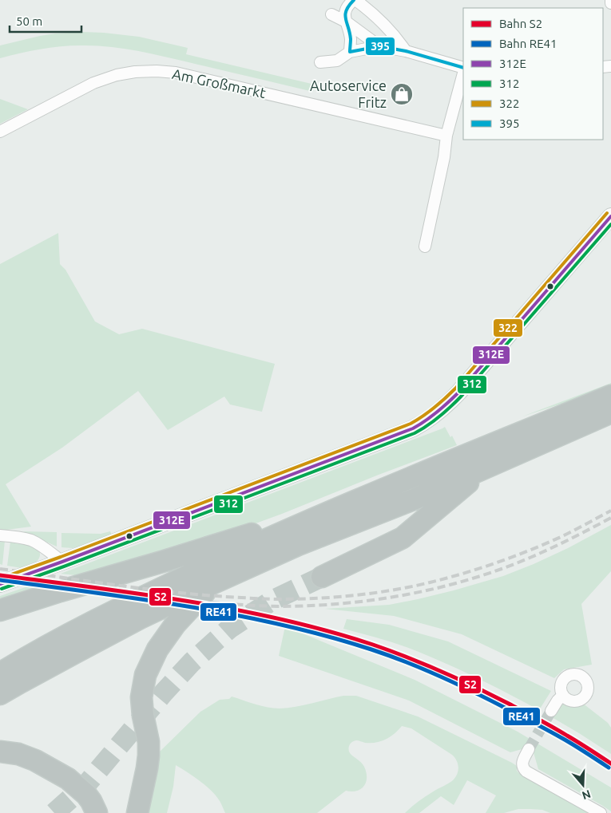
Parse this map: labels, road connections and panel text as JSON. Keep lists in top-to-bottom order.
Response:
{
  "streets": {
    "street": ["Am Großmarkt"]
  },
  "places": {
    "shop": ["Autoservice Fritz"]
  },
  "lines": [
    "transit line 395",
    "transit line 322",
    "transit line 312E",
    "transit line 312",
    "rail line S2",
    "rail line RE41"
  ],
  "legend": [
    "Bahn S2",
    "Bahn RE41",
    "312E",
    "312",
    "322",
    "395"
  ],
  "scale_bar": "50 m",
  "north": "bottom"
}
